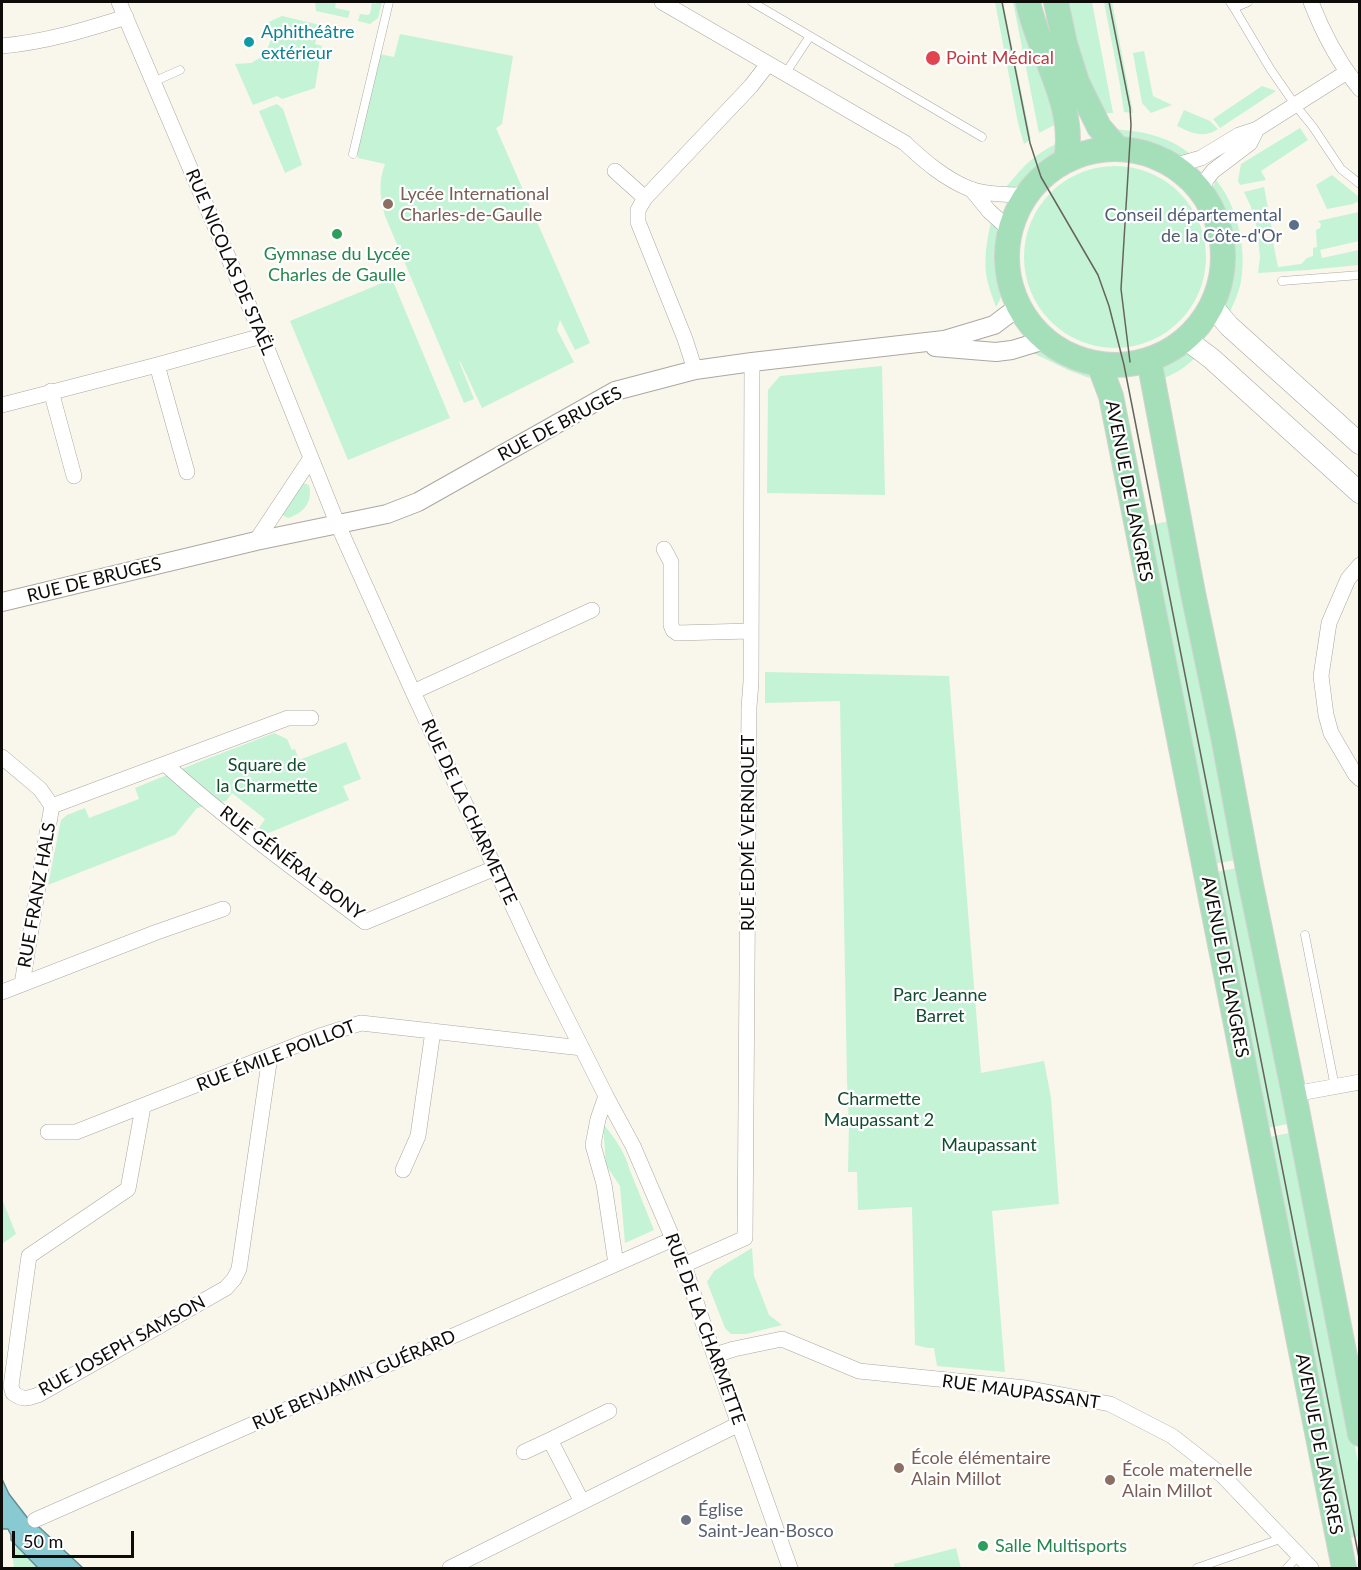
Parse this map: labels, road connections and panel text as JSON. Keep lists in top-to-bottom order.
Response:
{
  "streets": {
    "main road": ["AVENUE DE LANGRES"],
    "street": [
      "RUE NICOLAS DE STAËL",
      "RUE DE BRUGES",
      "RUE DE LA CHARMETTE",
      "RUE EDMÉ VERNIQUET",
      "RUE GÉNÉRAL BONY",
      "RUE FRANZ HALS",
      "RUE ÉMILE POILLOT",
      "RUE JOSEPH SAMSON",
      "RUE BENJAMIN GUÉRARD",
      "RUE MAUPASSANT"
    ]
  },
  "crossings": [
    ["RUE NICOLAS DE STAËL", "RUE DE BRUGES"],
    ["RUE NICOLAS DE STAËL", "RUE DE LA CHARMETTE"],
    ["RUE DE BRUGES", "RUE DE LA CHARMETTE"],
    ["RUE DE BRUGES", "RUE EDMÉ VERNIQUET"],
    ["RUE DE LA CHARMETTE", "RUE EDMÉ VERNIQUET"],
    ["RUE DE LA CHARMETTE", "RUE GÉNÉRAL BONY"],
    ["RUE DE LA CHARMETTE", "RUE ÉMILE POILLOT"],
    ["RUE DE LA CHARMETTE", "RUE BENJAMIN GUÉRARD"],
    ["RUE DE LA CHARMETTE", "RUE MAUPASSANT"],
    ["RUE ÉMILE POILLOT", "RUE JOSEPH SAMSON"]
  ],
  "parks": [
    "Square de la Charmette",
    "Parc Jeanne Barret",
    "Charmette Maupassant 2",
    "Maupassant"
  ],
  "places": [
    "Aphithéâtre extérieur",
    "Point Médical",
    "Lycée International Charles-de-Gaulle",
    "Conseil départemental de la Côte-d'Or",
    "Gymnase du Lycée Charles de Gaulle",
    "École élémentaire Alain Millot",
    "École maternelle Alain Millot",
    "Église Saint-Jean-Bosco",
    "Salle Multisports"
  ],
  "scale_bar": "50 m"
}
